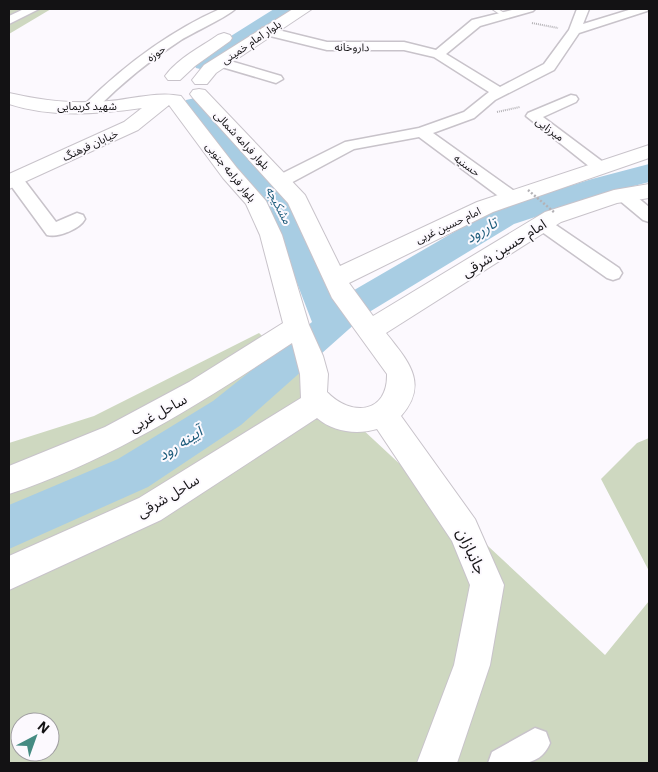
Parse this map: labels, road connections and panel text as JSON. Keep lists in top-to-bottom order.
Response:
{
  "streets": {
    "street": [
      "بلوار امام خمینی",
      "داروخانه",
      "حوزه",
      "شهید کریمایی",
      "میرزایی",
      "بلوار فرامه شمالی",
      "خیابان فرهنگ",
      "حسنیه",
      "بلوار فرامه جنوبی",
      "امام حسین غربی",
      "امام حسین شرقی",
      "ساحل غربی",
      "ساحل شرقی",
      "جانبازان"
    ]
  },
  "crossings": [
    ["بلوار امام خمینی", "داروخانه"],
    ["بلوار امام خمینی", "شهید کریمایی"],
    ["بلوار امام خمینی", "بلوار فرامه شمالی"],
    ["بلوار امام خمینی", "خیابان فرهنگ"],
    ["بلوار امام خمینی", "بلوار فرامه جنوبی"],
    ["حوزه", "شهید کریمایی"],
    ["شهید کریمایی", "خیابان فرهنگ"],
    ["شهید کریمایی", "بلوار فرامه جنوبی"],
    ["میرزایی", "امام حسین غربی"],
    ["بلوار فرامه شمالی", "امام حسین غربی"],
    ["بلوار فرامه شمالی", "امام حسین شرقی"],
    ["بلوار فرامه شمالی", "جانبازان"],
    ["خیابان فرهنگ", "بلوار فرامه جنوبی"],
    ["حسنیه", "امام حسین غربی"],
    ["بلوار فرامه جنوبی", "ساحل غربی"],
    ["بلوار فرامه جنوبی", "ساحل شرقی"]
  ],
  "water": ["مشکیجه", "تاررود", "آیینه رود"],
  "north": "top right"
}
